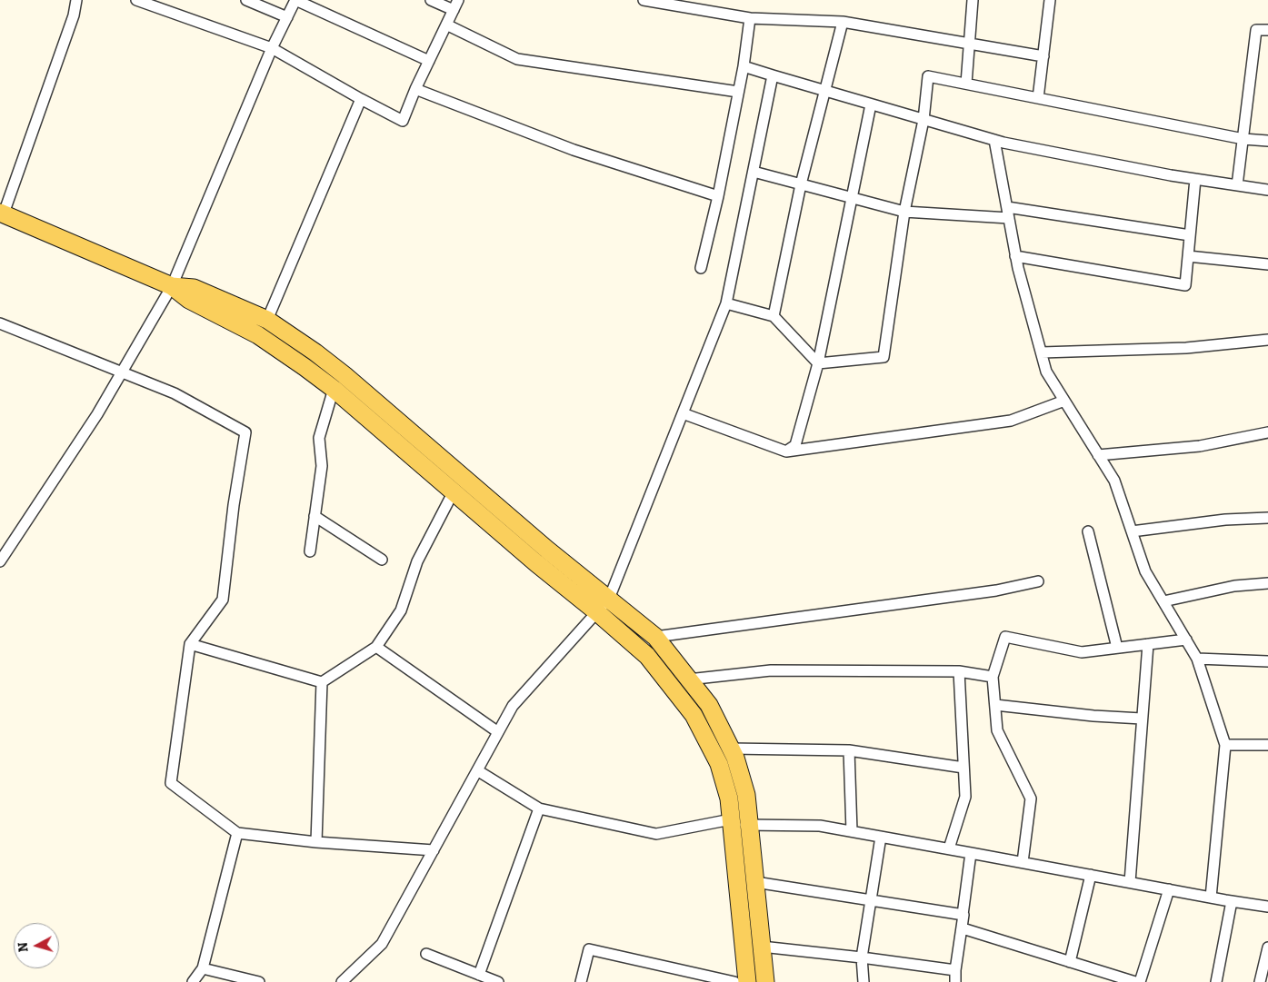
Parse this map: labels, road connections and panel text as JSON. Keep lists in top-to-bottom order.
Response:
{
  "north": "left"
}
